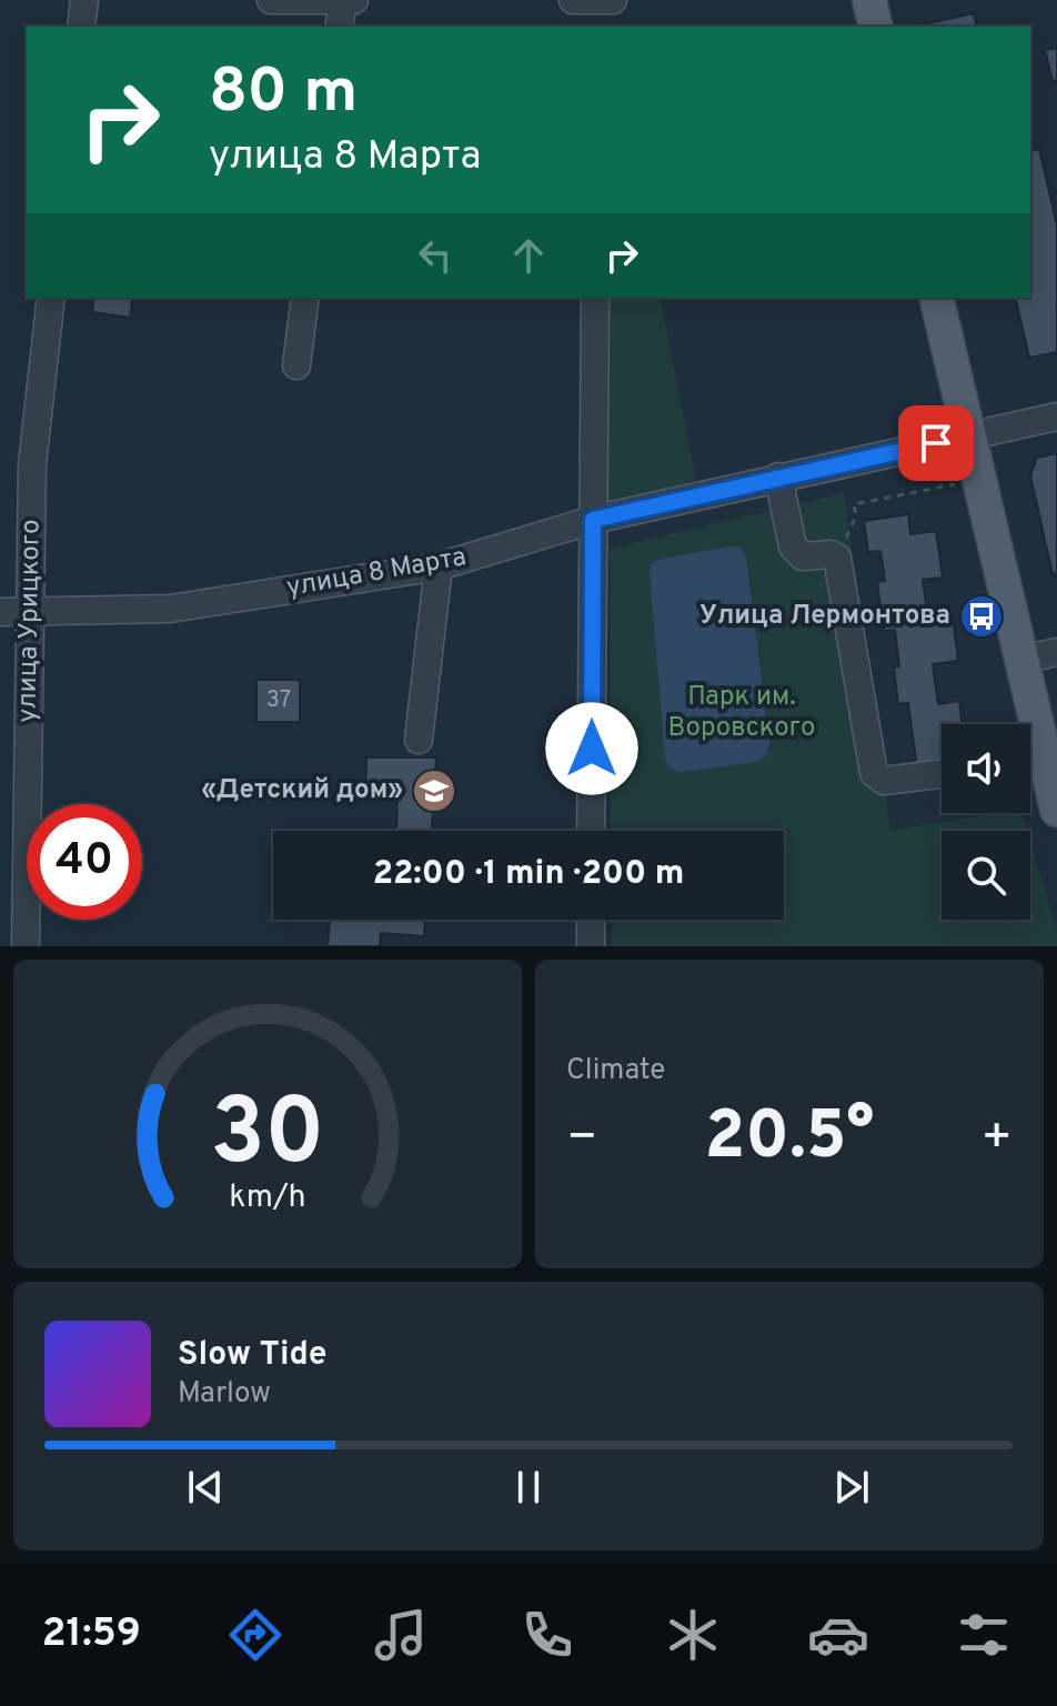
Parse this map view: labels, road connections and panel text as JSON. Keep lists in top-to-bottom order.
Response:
{
  "streets": {
    "street": ["улица 8 Марта", "улица Урицкого"]
  },
  "crossings": [
    ["улица 8 Марта", "улица Урицкого"]
  ],
  "parks": ["Парк им. Воровского"],
  "places": {
    "bus stop": ["Улица Лермонтова"],
    "school or university": ["«Детский дом»"]
  },
  "house_numbers": ["37"],
  "page": {
    "turn": ["80 m", "улица 8 Марта"],
    "limit": "40",
    "trip": "22:00 · 1 min · 200 m",
    "tile": "Climate",
    "heat": ["−", "20.5°", "+"],
    "song": ["Slow Tide", "Marlow"],
    "tabs": "21:59",
    "gauge": ["30", "km/h"]
  }
}
